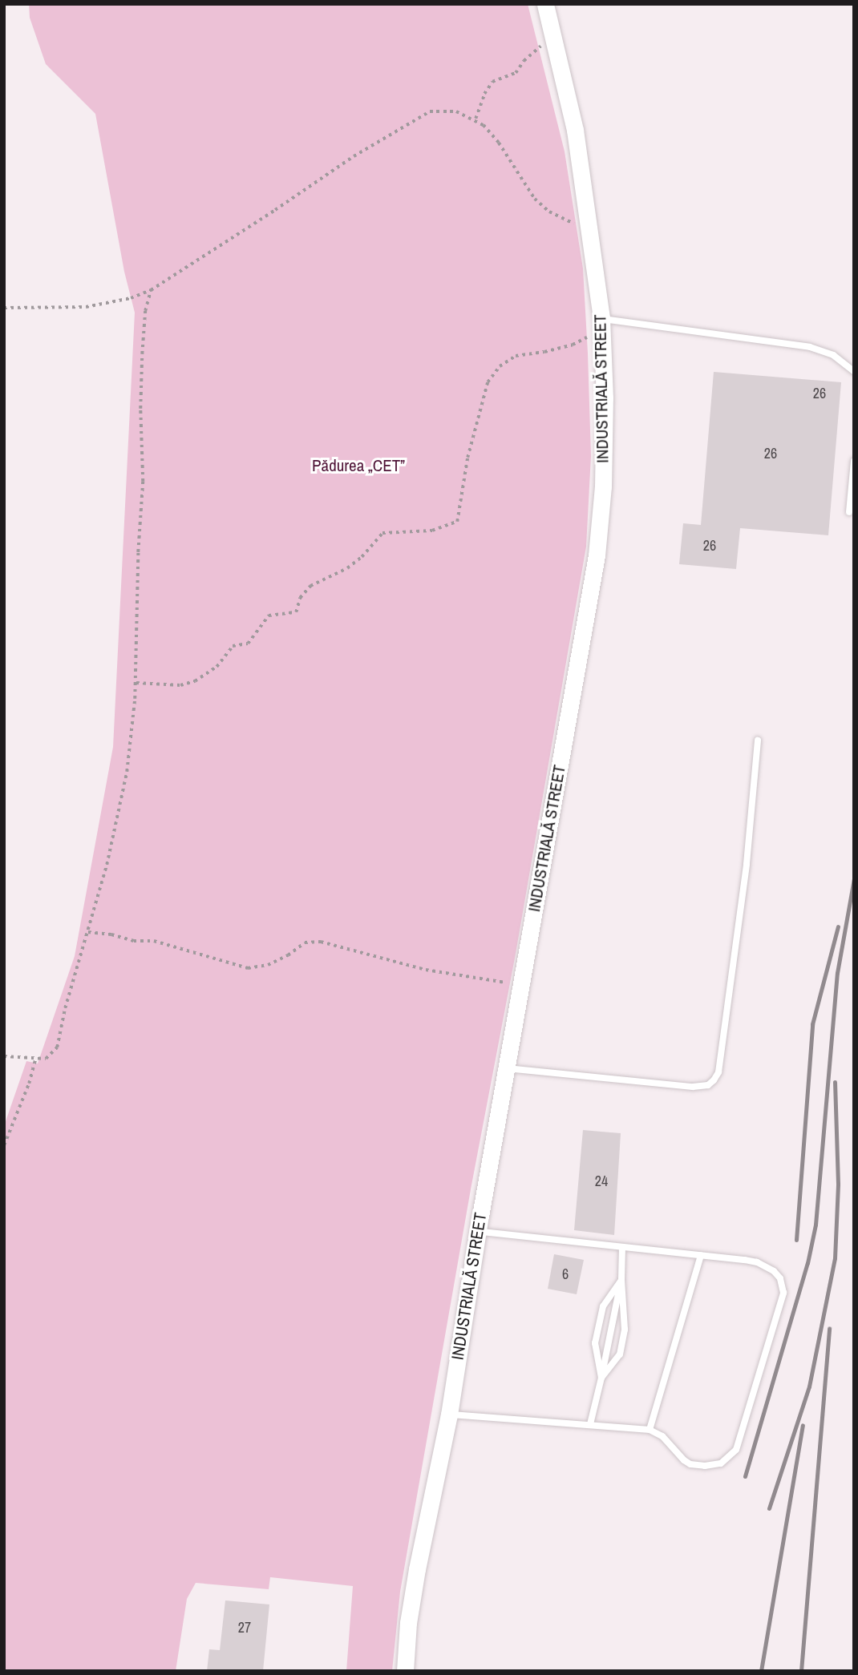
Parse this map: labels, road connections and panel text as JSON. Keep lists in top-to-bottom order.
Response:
{
  "streets": {
    "street": ["INDUSTRIALĂ STREET"]
  },
  "parks": ["Pădurea „CET”"],
  "house_numbers": [
    "26",
    "26",
    "26",
    "24",
    "6",
    "27"
  ]
}
